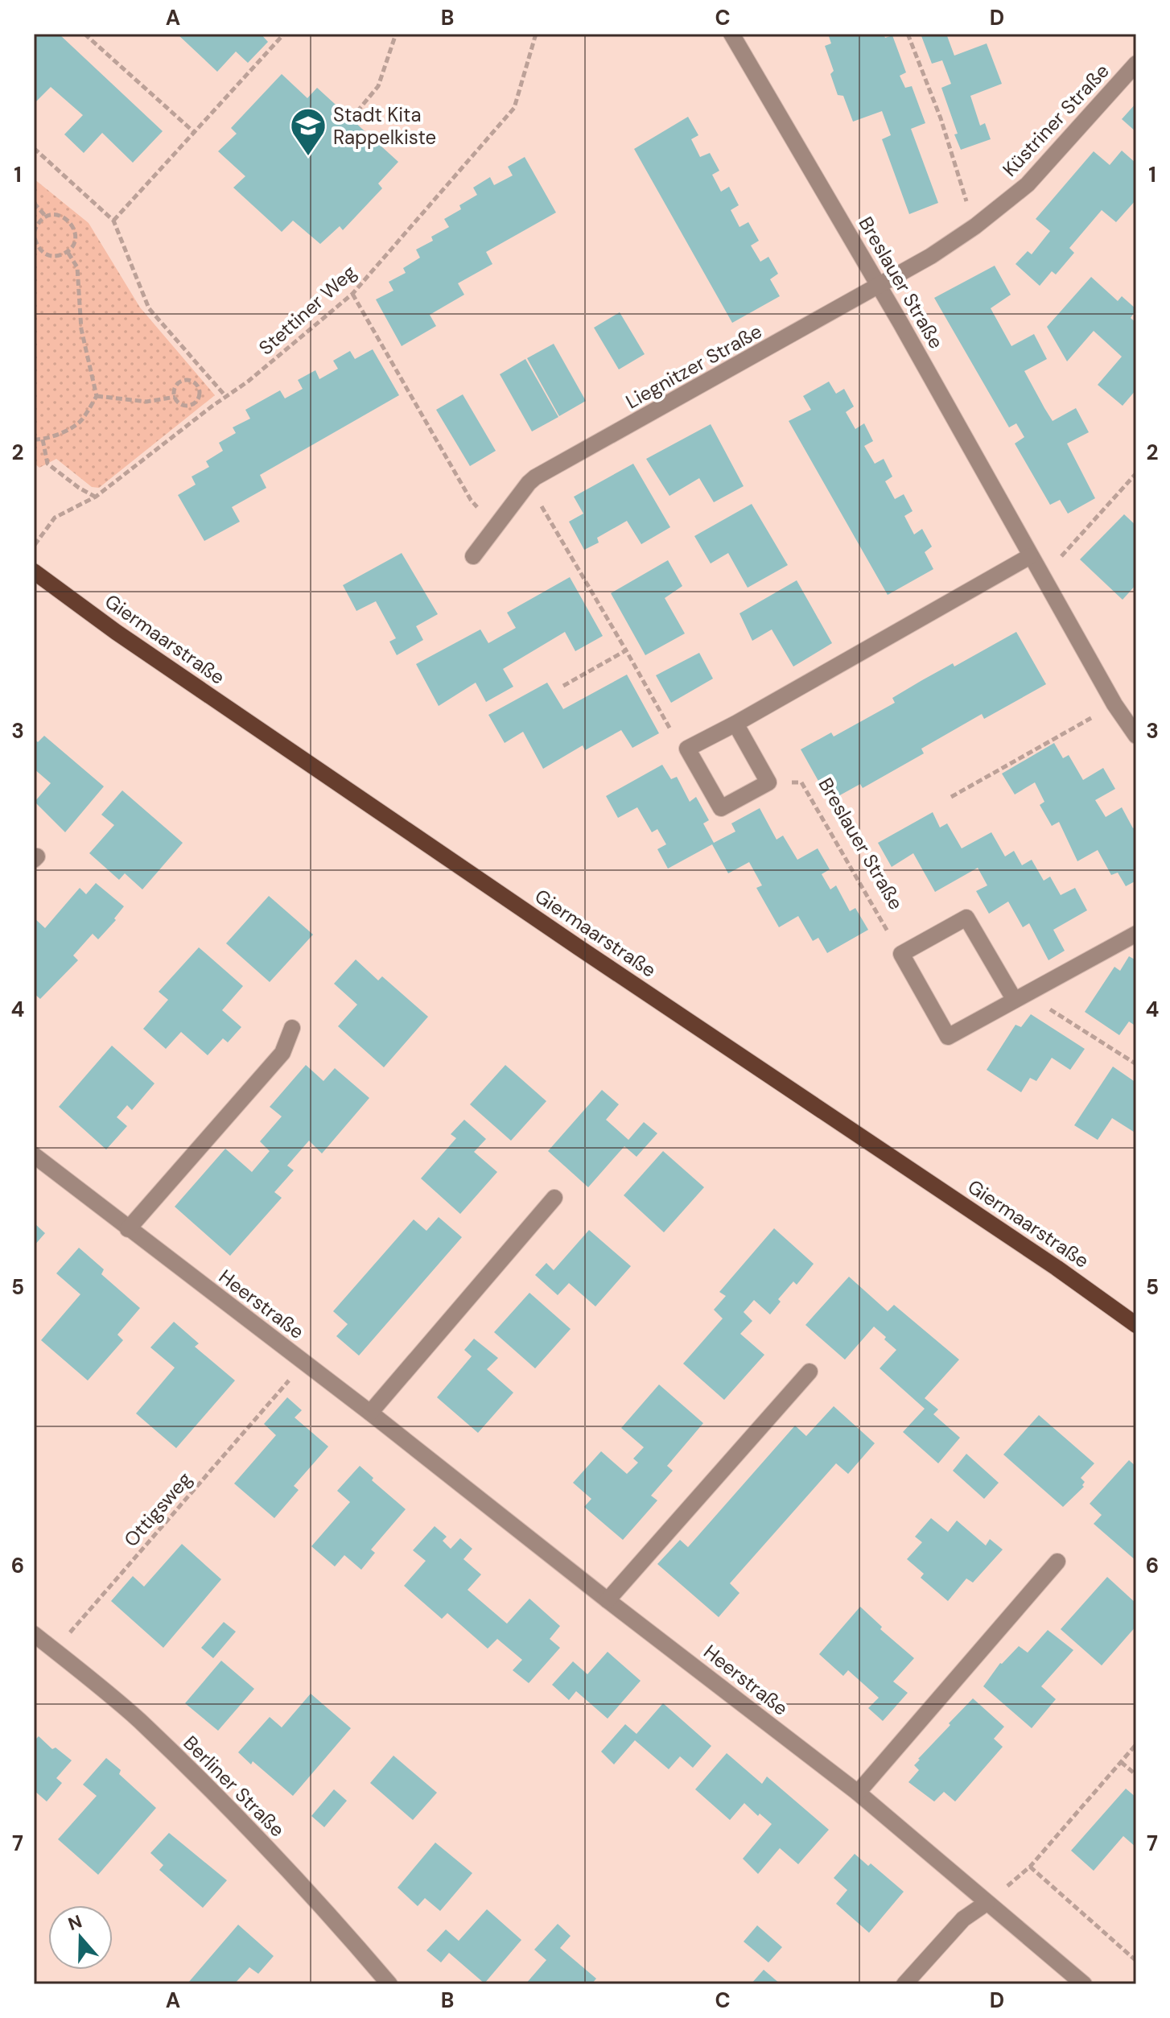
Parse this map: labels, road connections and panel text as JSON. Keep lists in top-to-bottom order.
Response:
{
  "streets": {
    "main road": ["Giermaarstraße"],
    "street": [
      "Küstriner Straße",
      "Breslauer Straße",
      "Liegnitzer Straße",
      "Heerstraße",
      "Berliner Straße"
    ],
    "path": ["Stettiner Weg", "Ottigsweg"]
  },
  "crossings": [
    ["Küstriner Straße", "Breslauer Straße"],
    ["Küstriner Straße", "Liegnitzer Straße"],
    ["Breslauer Straße", "Liegnitzer Straße"],
    ["Heerstraße", "Ottigsweg"],
    ["Ottigsweg", "Berliner Straße"]
  ],
  "places": {
    "school or university": ["Stadt Kita Rappelkiste"]
  },
  "north": "top",
  "grid": {
    "columns": [
      "A",
      "B",
      "C",
      "D"
    ],
    "rows": [
      "1",
      "2",
      "3",
      "4",
      "5",
      "6",
      "7"
    ]
  }
}
